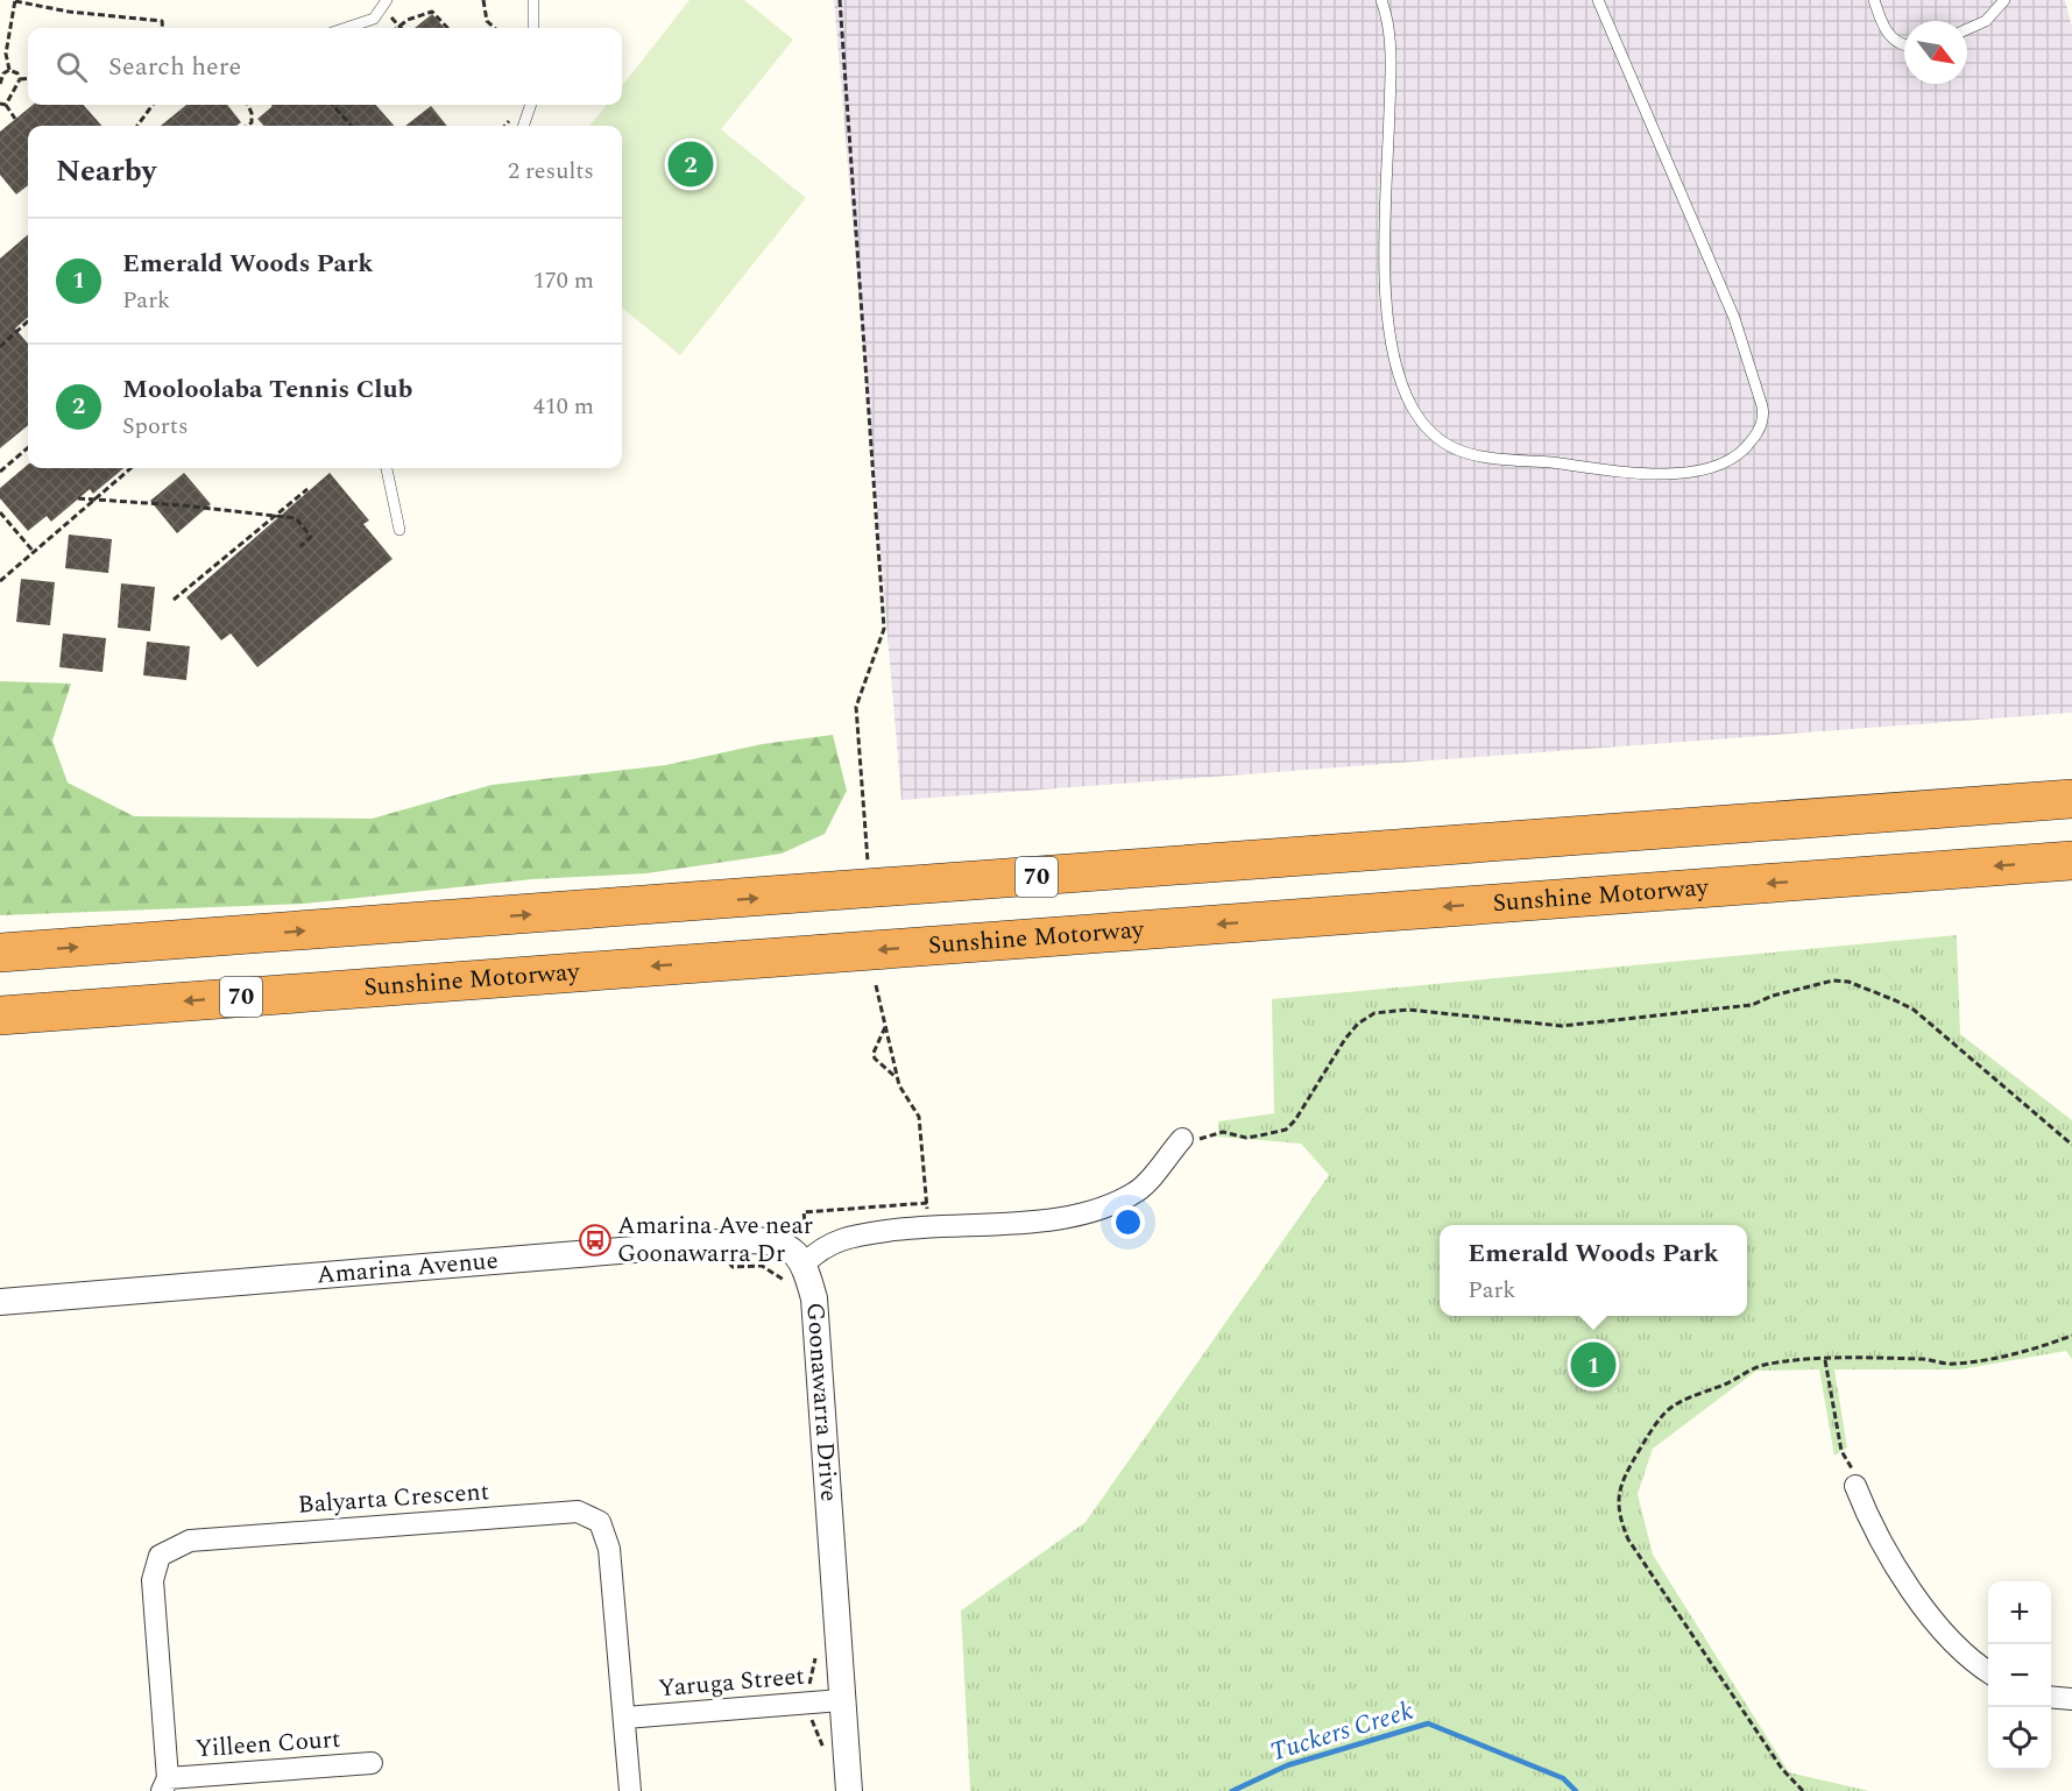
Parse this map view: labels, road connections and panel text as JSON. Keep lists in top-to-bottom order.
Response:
{
  "streets": {
    "highway": ["70", "Sunshine Motorway"],
    "street": [
      "Amarina Avenue",
      "Goonawarra Drive",
      "Balyarta Crescent",
      "Yaruga Street",
      "Yilleen Court"
    ]
  },
  "crossings": [
    ["Amarina Avenue", "Goonawarra Drive"],
    ["Goonawarra Drive", "Yaruga Street"],
    ["Balyarta Crescent", "Yaruga Street"],
    ["Balyarta Crescent", "Yilleen Court"]
  ],
  "water": ["Tuckers Creek"],
  "places": {
    "bus stop": ["Amarina Ave near Goonawarra Dr"]
  },
  "north": "bottom right",
  "page": {
    "search": "Search here",
    "heading": ["Nearby", "2 results"],
    "pins": ["2", "1"],
    "list": [
      {
        "mark": "1",
        "name": "Emerald Woods Park",
        "note": "Park",
        "value": "170 m"
      },
      {
        "mark": "2",
        "name": "Mooloolaba Tennis Club",
        "note": "Sports",
        "value": "410 m"
      }
    ],
    "popup": ["Emerald Woods Park", "Park"],
    "map_buttons": ["+", "−"]
  }
}
